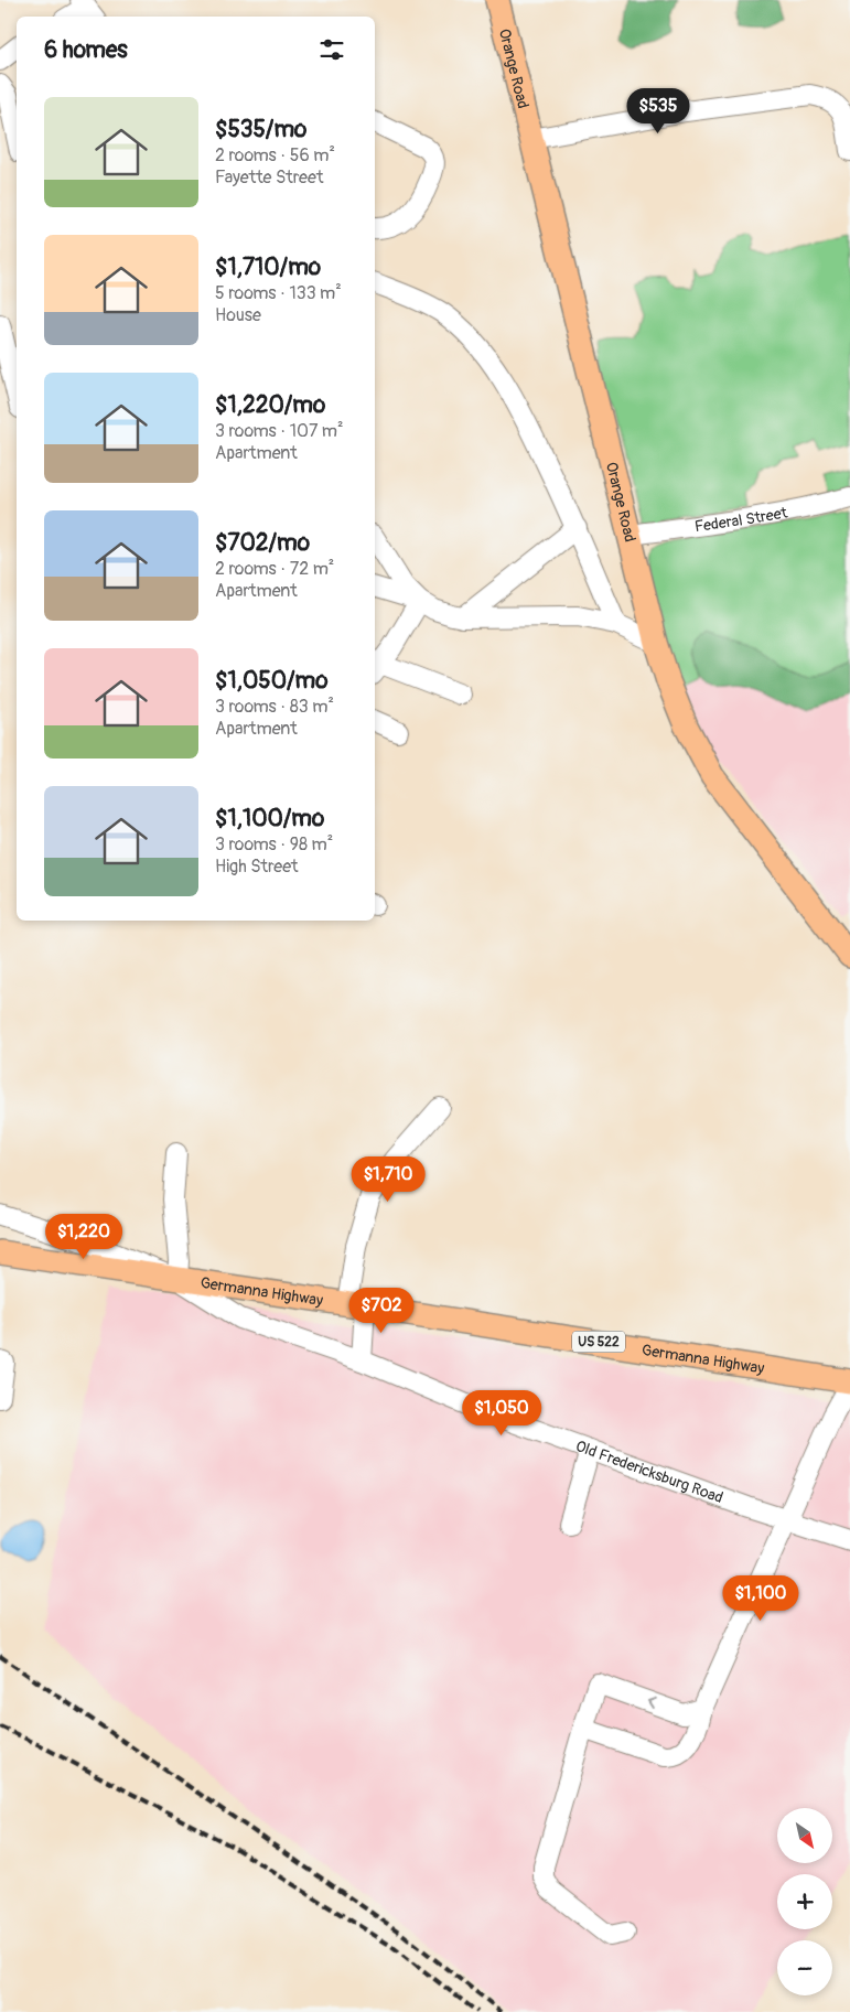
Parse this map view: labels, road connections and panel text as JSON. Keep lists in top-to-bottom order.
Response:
{
  "streets": {
    "main road": ["Orange Road", "Germanna Highway", "US 522"],
    "street": ["Federal Street", "Old Fredericksburg Road"]
  },
  "crossings": [
    ["Orange Road", "Federal Street"],
    ["Germanna Highway", "Old Fredericksburg Road"]
  ],
  "north": "bottom right",
  "page": {
    "heading": "6 homes",
    "list": [
      {
        "name": "$535/mo",
        "note": "2 rooms · 56 m² · Fayette Street"
      },
      {
        "name": "$1,710/mo",
        "note": "5 rooms · 133 m² · House"
      },
      {
        "name": "$1,220/mo",
        "note": "3 rooms · 107 m² · Apartment"
      },
      {
        "name": "$702/mo",
        "note": "2 rooms · 72 m² · Apartment"
      },
      {
        "name": "$1,050/mo",
        "note": "3 rooms · 83 m² · Apartment"
      },
      {
        "name": "$1,100/mo",
        "note": "3 rooms · 98 m² · High Street"
      }
    ],
    "price": [
      "$535",
      "$1,710",
      "$1,220",
      "$702",
      "$1,050",
      "$1,100"
    ],
    "map_buttons": ["+", "−"]
  }
}
